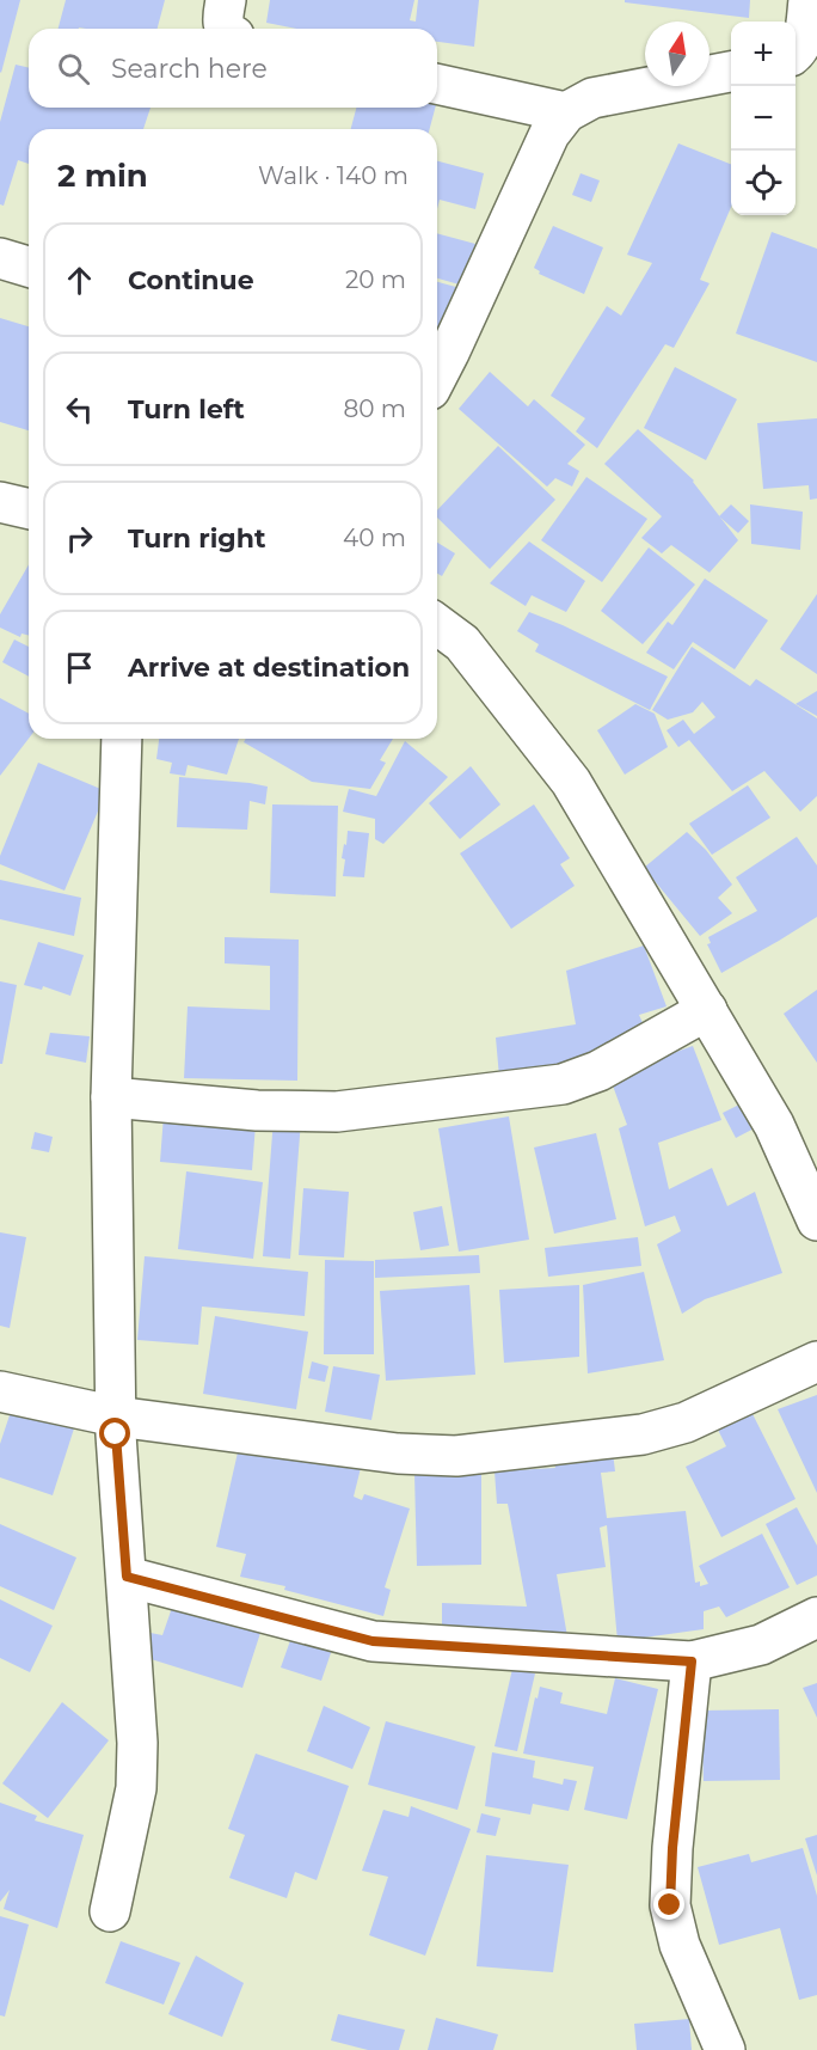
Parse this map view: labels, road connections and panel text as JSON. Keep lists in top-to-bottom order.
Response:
{
  "north": "top",
  "page": {
    "map_buttons": ["+", "−"],
    "search": "Search here",
    "heading": ["2 min", "Walk · 140 m"],
    "list": [
      ["Continue", "20 m"],
      ["Turn left", "80 m"],
      ["Turn right", "40 m"],
      "Arrive at destination"
    ]
  }
}
